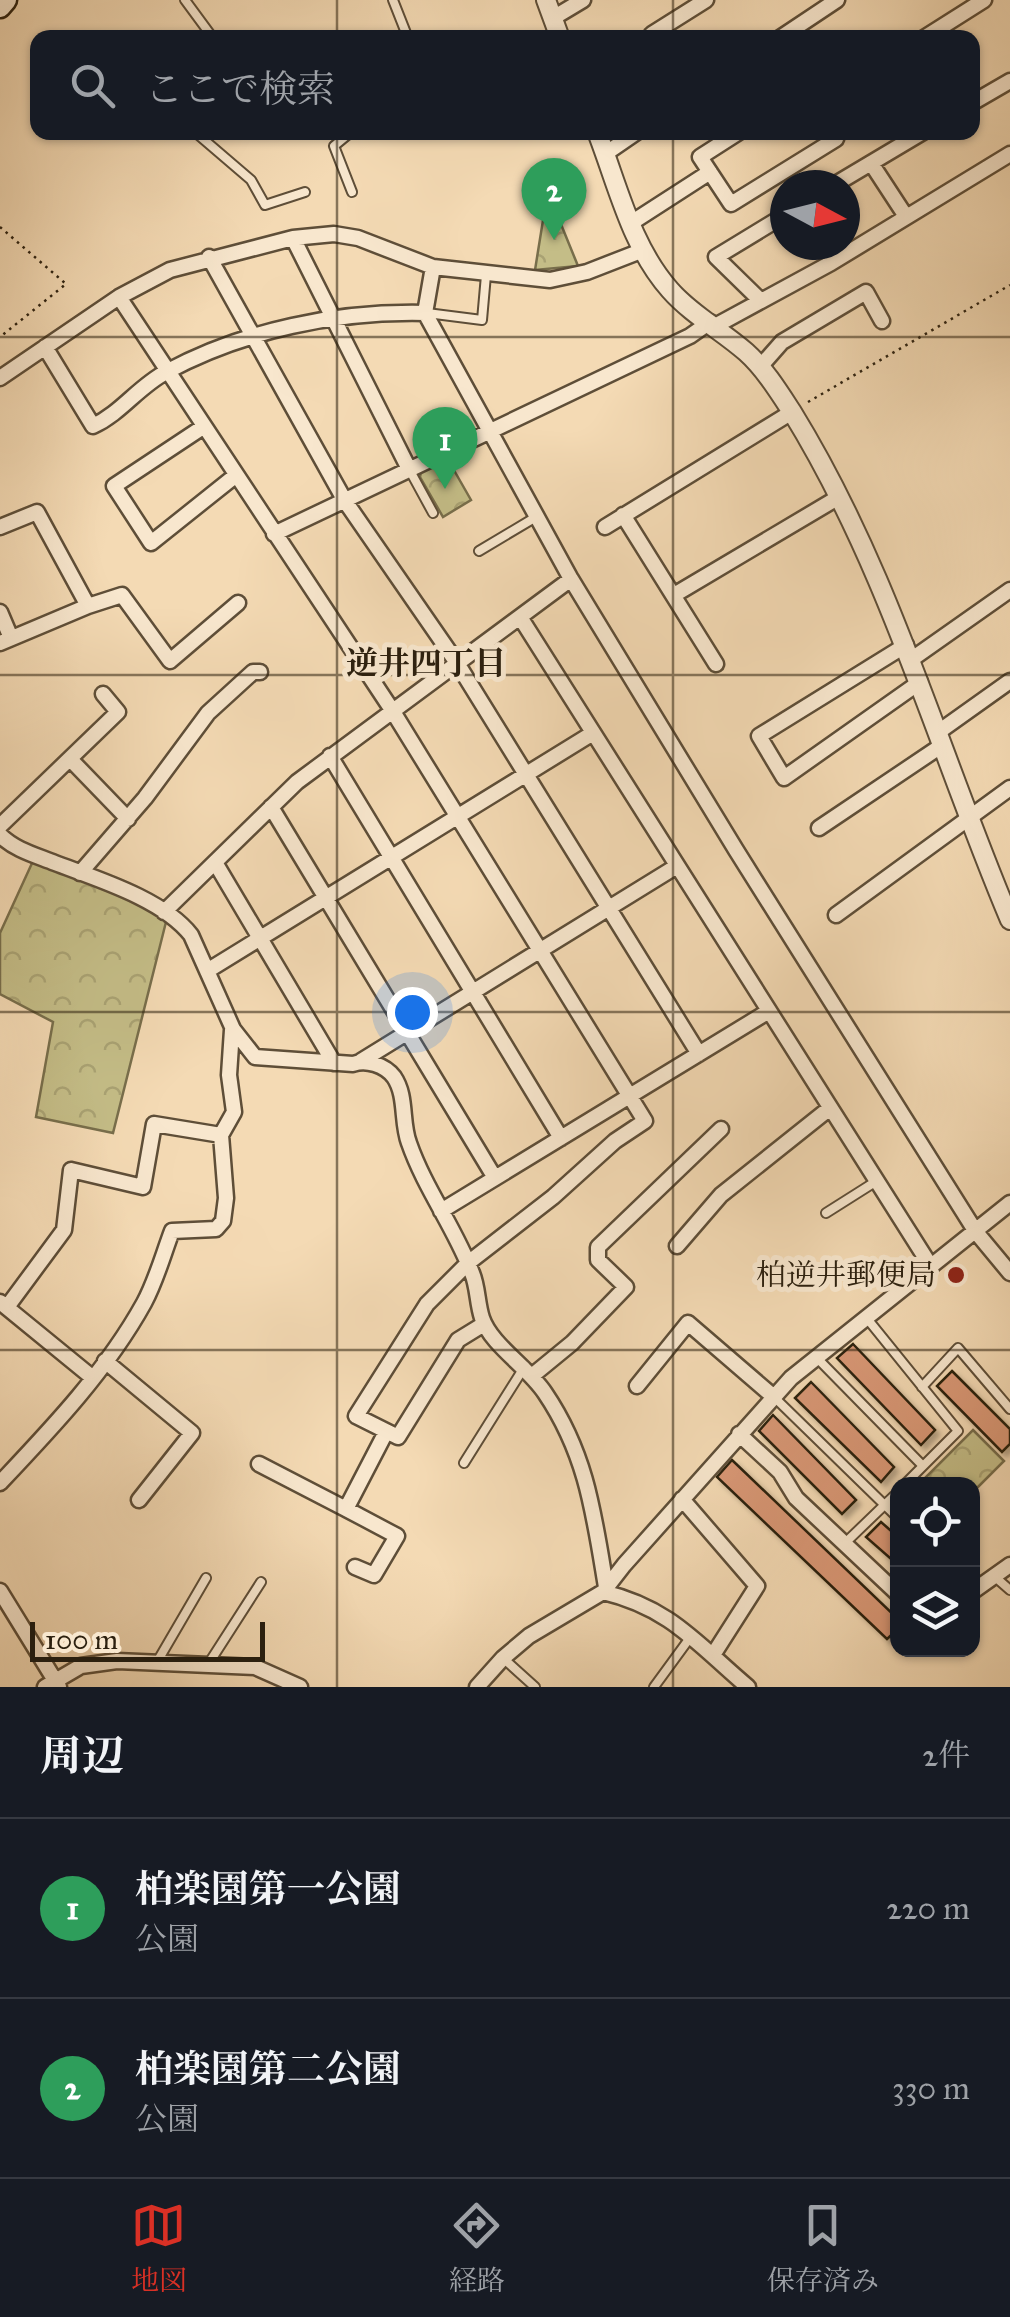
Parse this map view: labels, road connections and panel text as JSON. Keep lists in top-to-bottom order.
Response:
{
  "districts": ["逆井四丁目"],
  "places": ["柏逆井郵便局"],
  "scale_bar": "100 m",
  "north": "right",
  "page": {
    "search": "ここで検索",
    "pins": ["2", "1"],
    "scale": "100 m",
    "heading": ["周辺", "2件"],
    "list": [
      {
        "mark": "1",
        "name": "柏楽園第一公園",
        "note": "公園",
        "value": "220 m"
      },
      {
        "mark": "2",
        "name": "柏楽園第二公園",
        "note": "公園",
        "value": "330 m"
      }
    ],
    "nav": ["地図", "経路", "保存済み"]
  }
}
